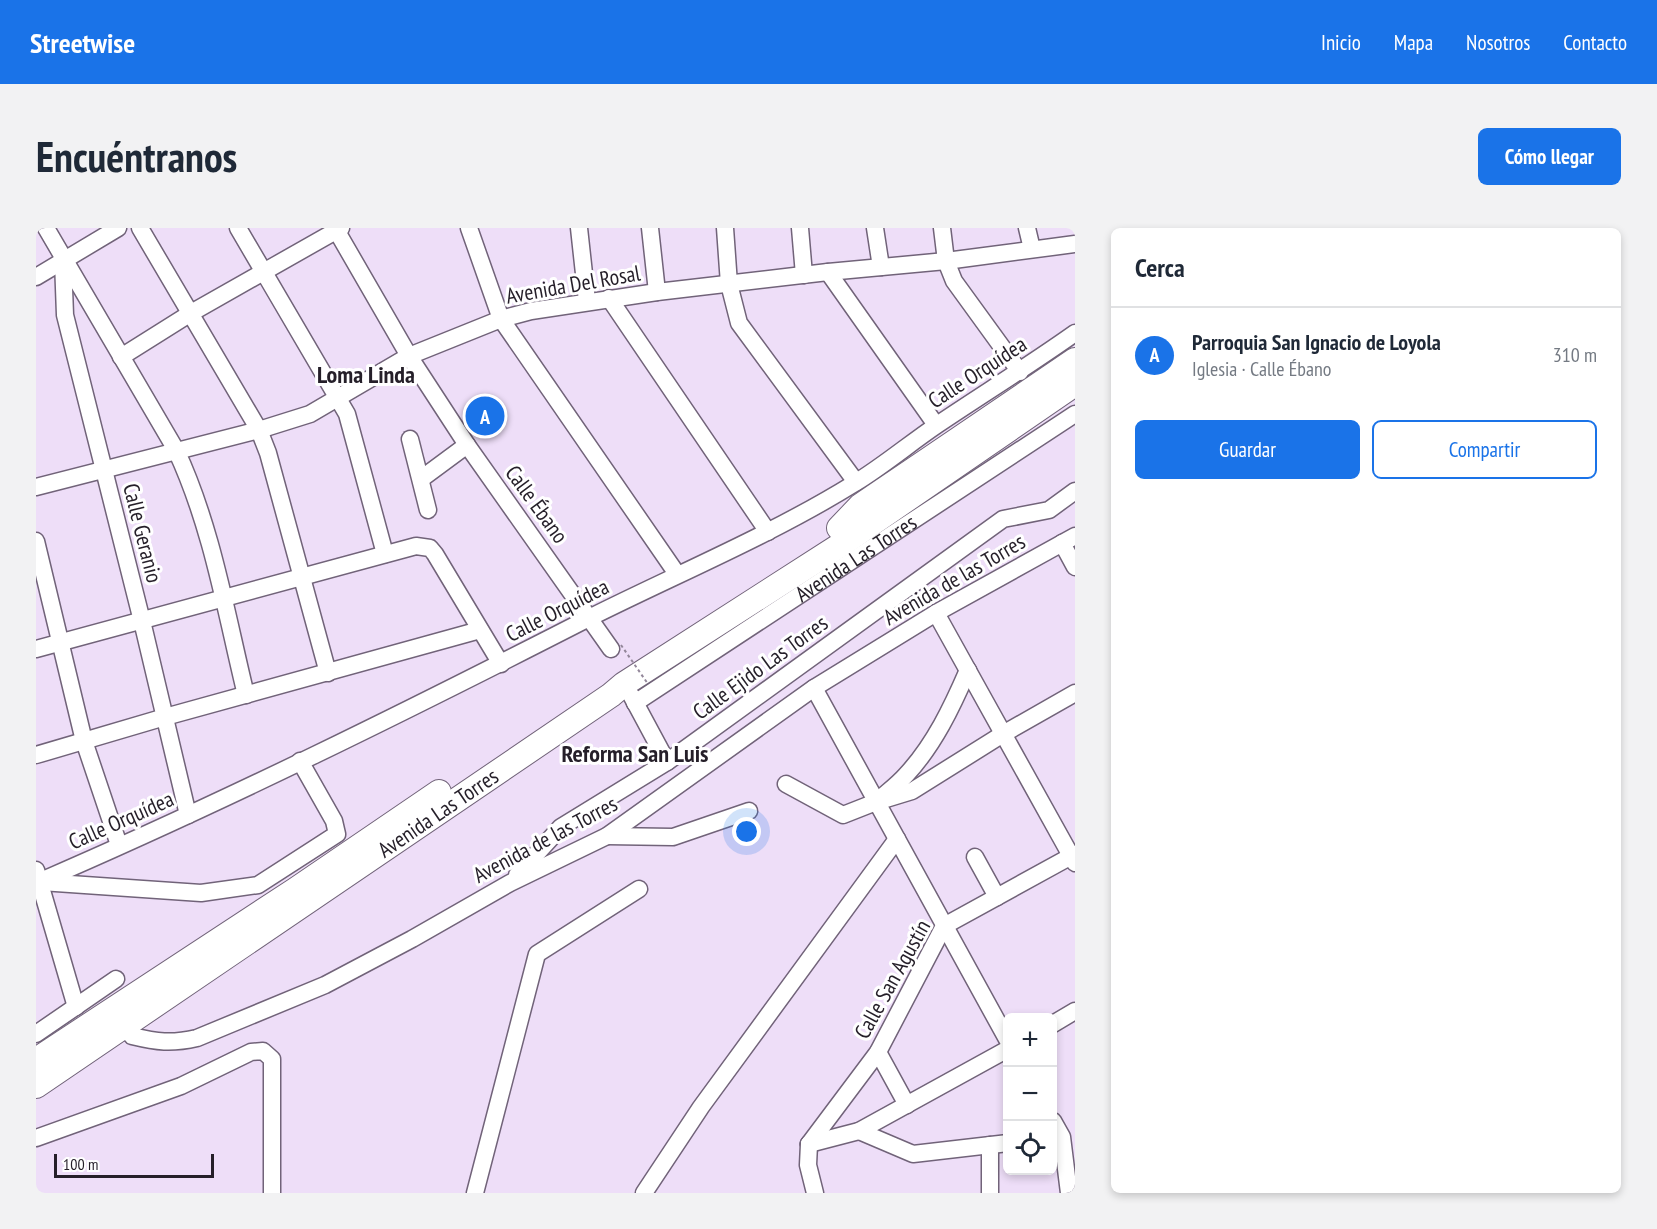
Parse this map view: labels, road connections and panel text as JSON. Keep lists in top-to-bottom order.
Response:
{
  "streets": {
    "highway": ["Avenida Las Torres"],
    "street": [
      "Avenida Del Rosal",
      "Calle Orquídea",
      "Calle Ébano",
      "Calle Geranio",
      "Avenida de las Torres",
      "Calle Ejido Las Torres",
      "Calle San Agustín"
    ]
  },
  "crossings": [
    ["Avenida Del Rosal", "Calle Ébano"],
    ["Avenida Del Rosal", "Calle Geranio"],
    ["Calle Orquídea", "Calle Ébano"],
    ["Calle Orquídea", "Calle Geranio"],
    ["Avenida Las Torres", "Calle Ejido Las Torres"],
    ["Avenida de las Torres", "Calle Ejido Las Torres"]
  ],
  "districts": ["Loma Linda", "Reforma San Luis"],
  "scale_bar": "100 m",
  "page": {
    "header": "Streetwise",
    "nav": [
      "Inicio",
      "Mapa",
      "Nosotros",
      "Contacto"
    ],
    "buttons": [
      "Cómo llegar",
      ["Guardar", "Compartir"]
    ],
    "title": "Encuéntranos",
    "heading": "Cerca",
    "list": [
      {
        "mark": "A",
        "name": "Parroquia San Ignacio de Loyola",
        "note": "Iglesia · Calle Ébano",
        "value": "310 m"
      }
    ],
    "pins": "A",
    "map_buttons": ["+", "−"],
    "scale": "100 m"
  }
}
